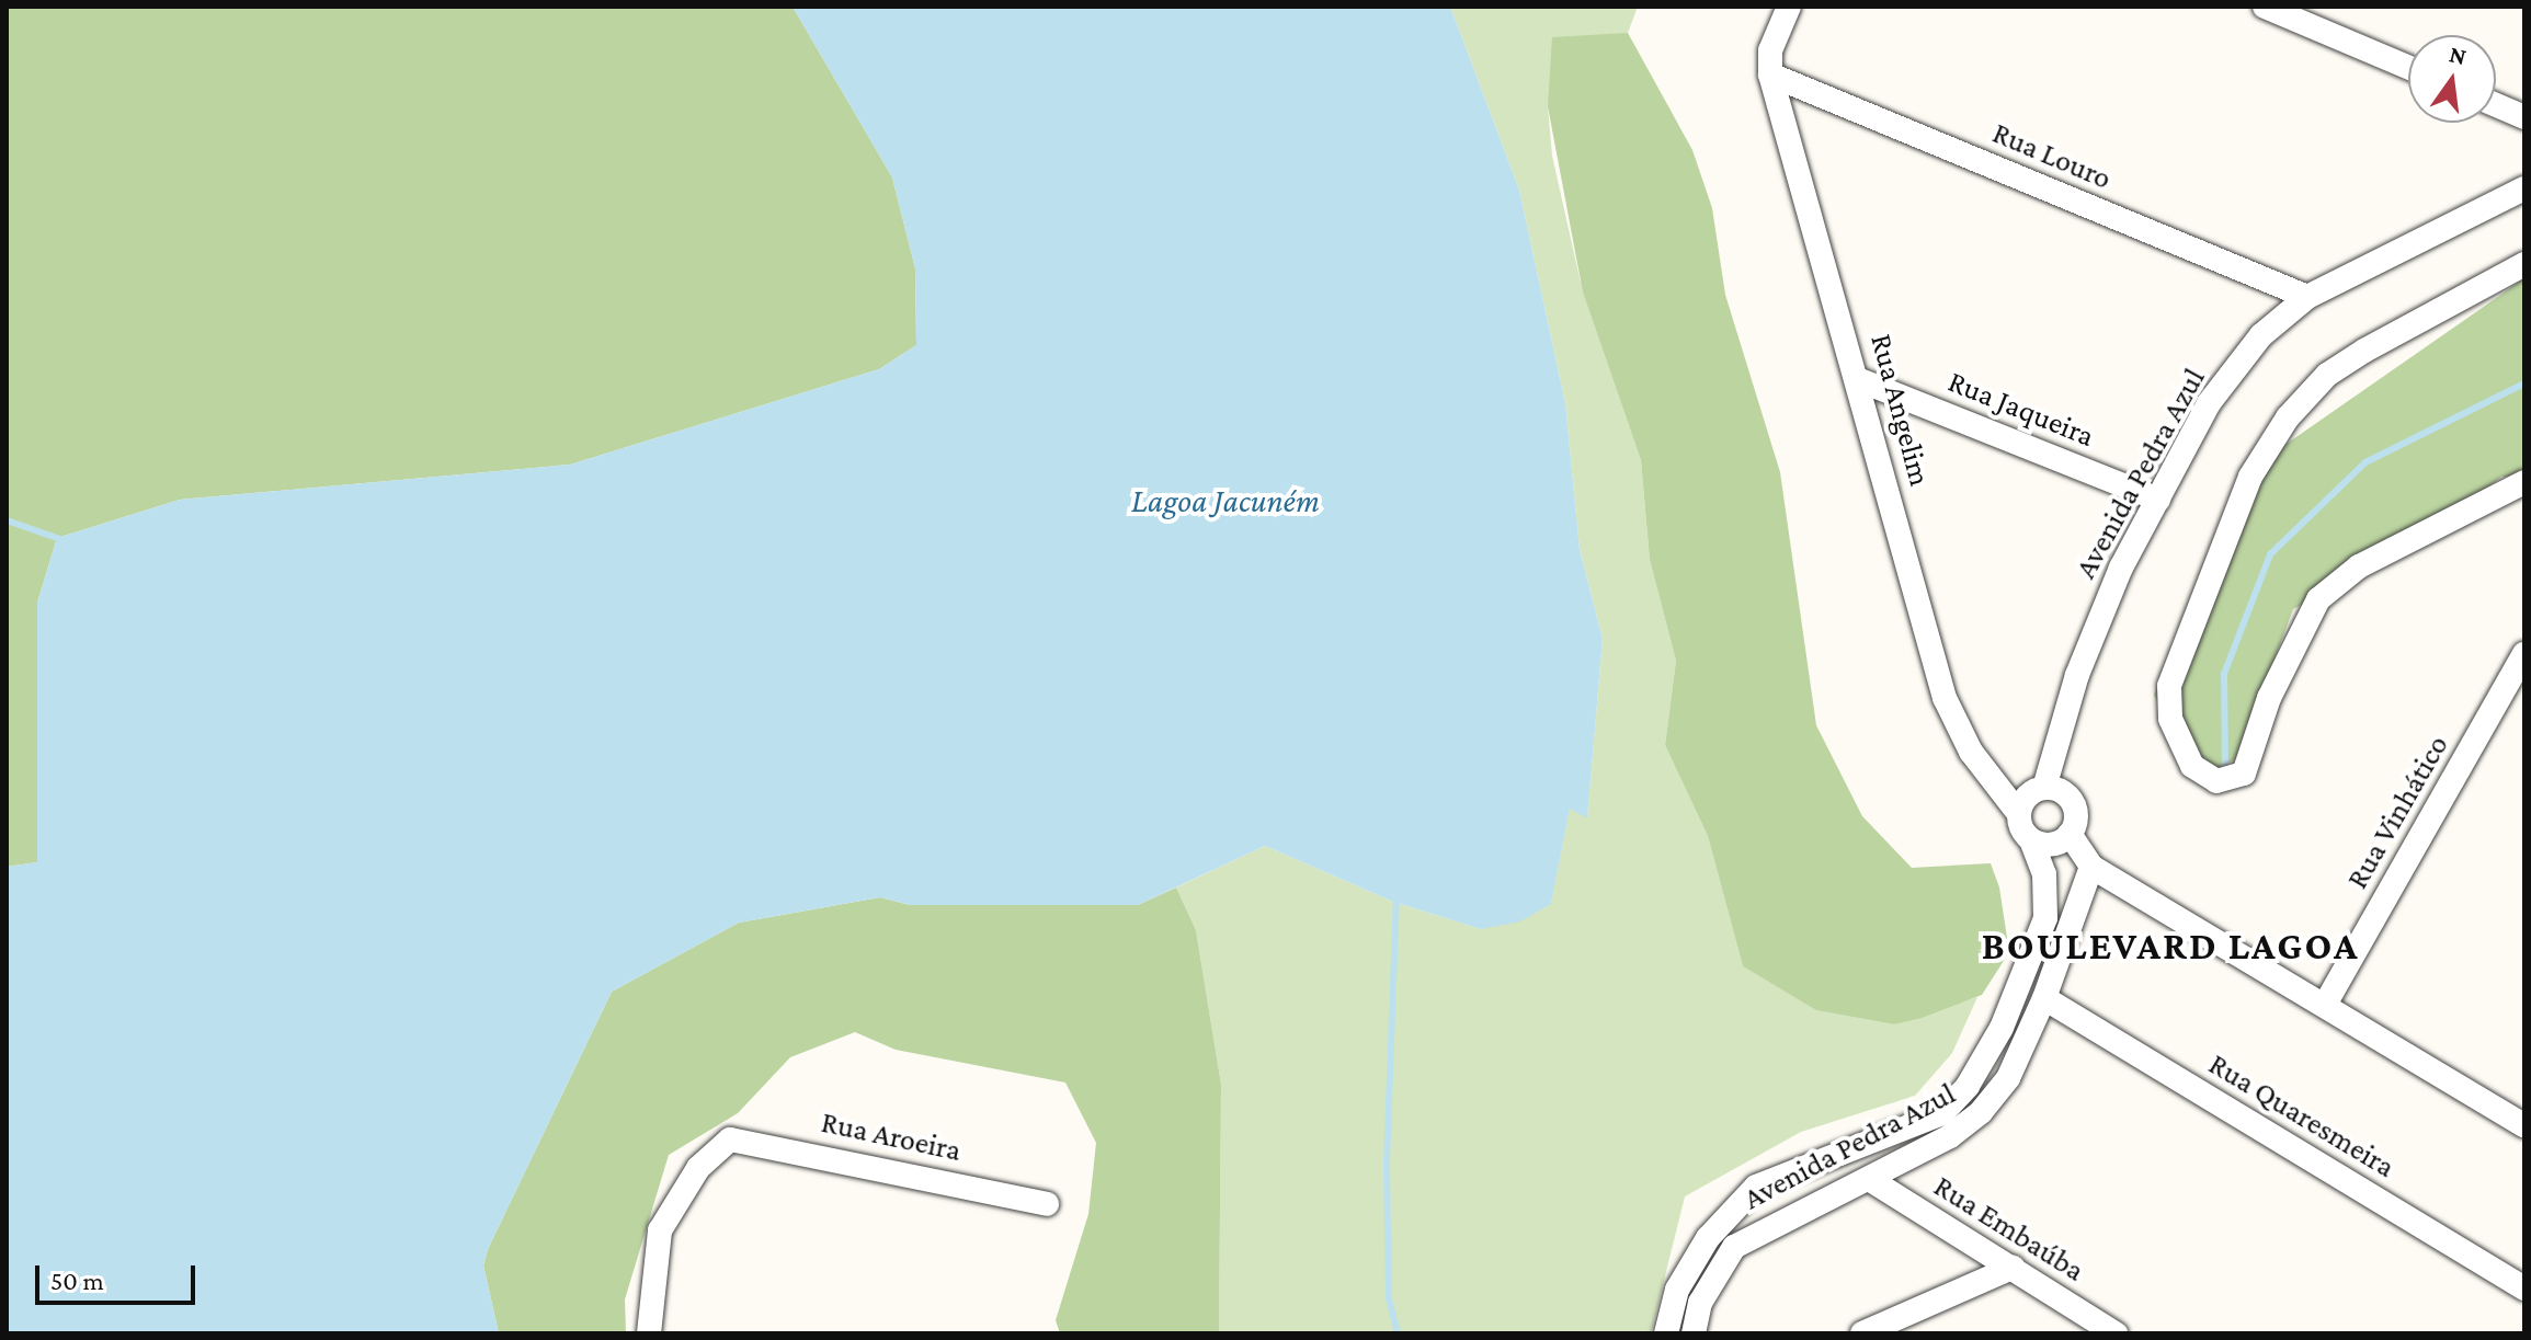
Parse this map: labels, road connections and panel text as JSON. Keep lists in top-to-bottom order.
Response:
{
  "streets": {
    "street": [
      "Rua Louro",
      "Rua Jaqueira",
      "Rua Angelim",
      "Avenida Pedra Azul",
      "Rua Vinhático",
      "Rua Quaresmeira",
      "Rua Aroeira",
      "Rua Embaúba"
    ]
  },
  "crossings": [
    ["Rua Louro", "Rua Angelim"],
    ["Rua Louro", "Avenida Pedra Azul"],
    ["Rua Jaqueira", "Rua Angelim"],
    ["Rua Jaqueira", "Avenida Pedra Azul"],
    ["Rua Angelim", "Avenida Pedra Azul"],
    ["Avenida Pedra Azul", "Rua Quaresmeira"],
    ["Avenida Pedra Azul", "Rua Embaúba"]
  ],
  "districts": ["BOULEVARD LAGOA"],
  "water": ["Lagoa Jacuném"],
  "scale_bar": "50 m",
  "north": "top"
}
